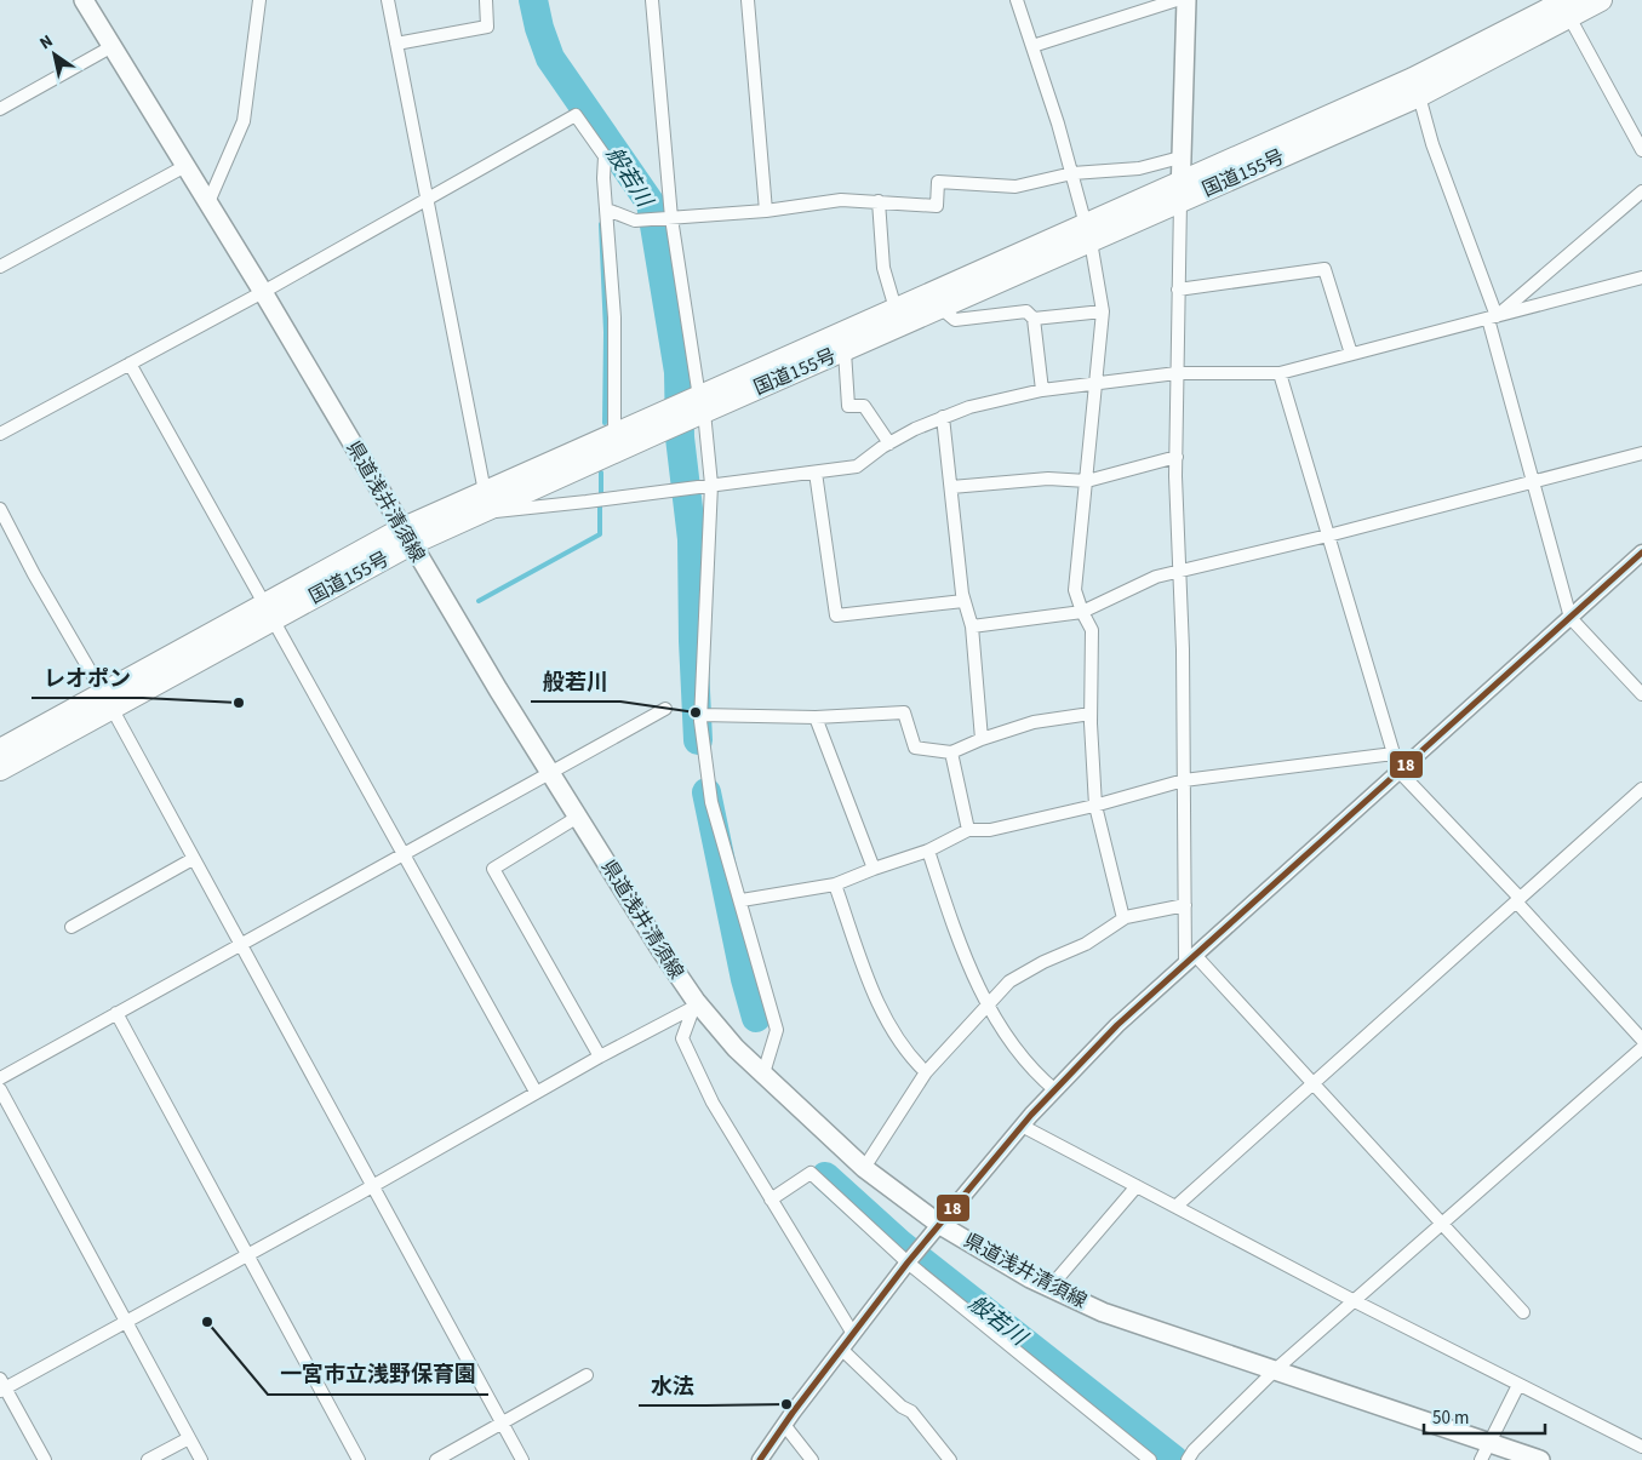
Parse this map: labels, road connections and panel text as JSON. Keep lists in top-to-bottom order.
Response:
{
  "streets": {
    "highway": ["国道155号"],
    "main road": ["県道浅井清須線"]
  },
  "crossings": [
    ["国道155号", "県道浅井清須線"]
  ],
  "water": ["般若川"],
  "places": [
    "レオポン",
    "般若川",
    "一宮市立浅野保育園",
    "水法"
  ],
  "lines": ["transit line 18"],
  "scale_bar": "50 m",
  "north": "top left"
}
